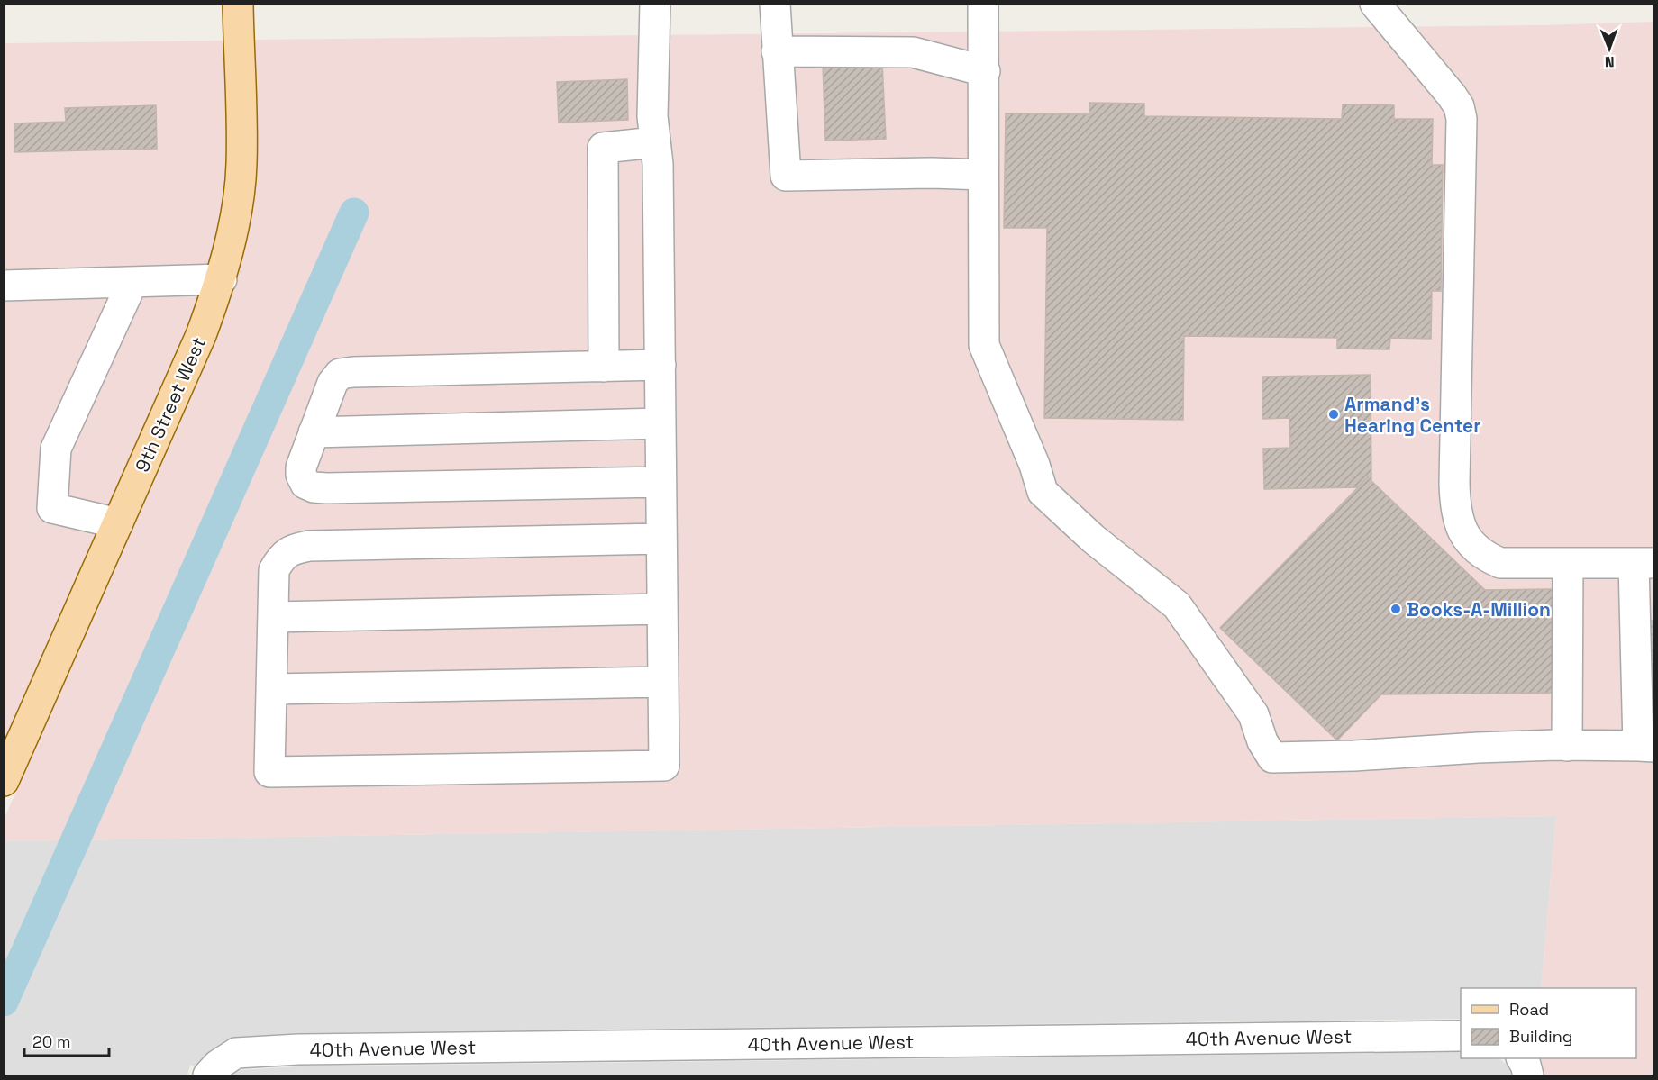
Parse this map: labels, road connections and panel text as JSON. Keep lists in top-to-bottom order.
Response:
{
  "streets": {
    "main road": ["9th Street West"],
    "street": ["40th Avenue West"]
  },
  "places": ["Armand's Hearing Center", "Books-A-Million"],
  "legend": ["Road", "Building"],
  "scale_bar": "20 m",
  "north": "bottom"
}
